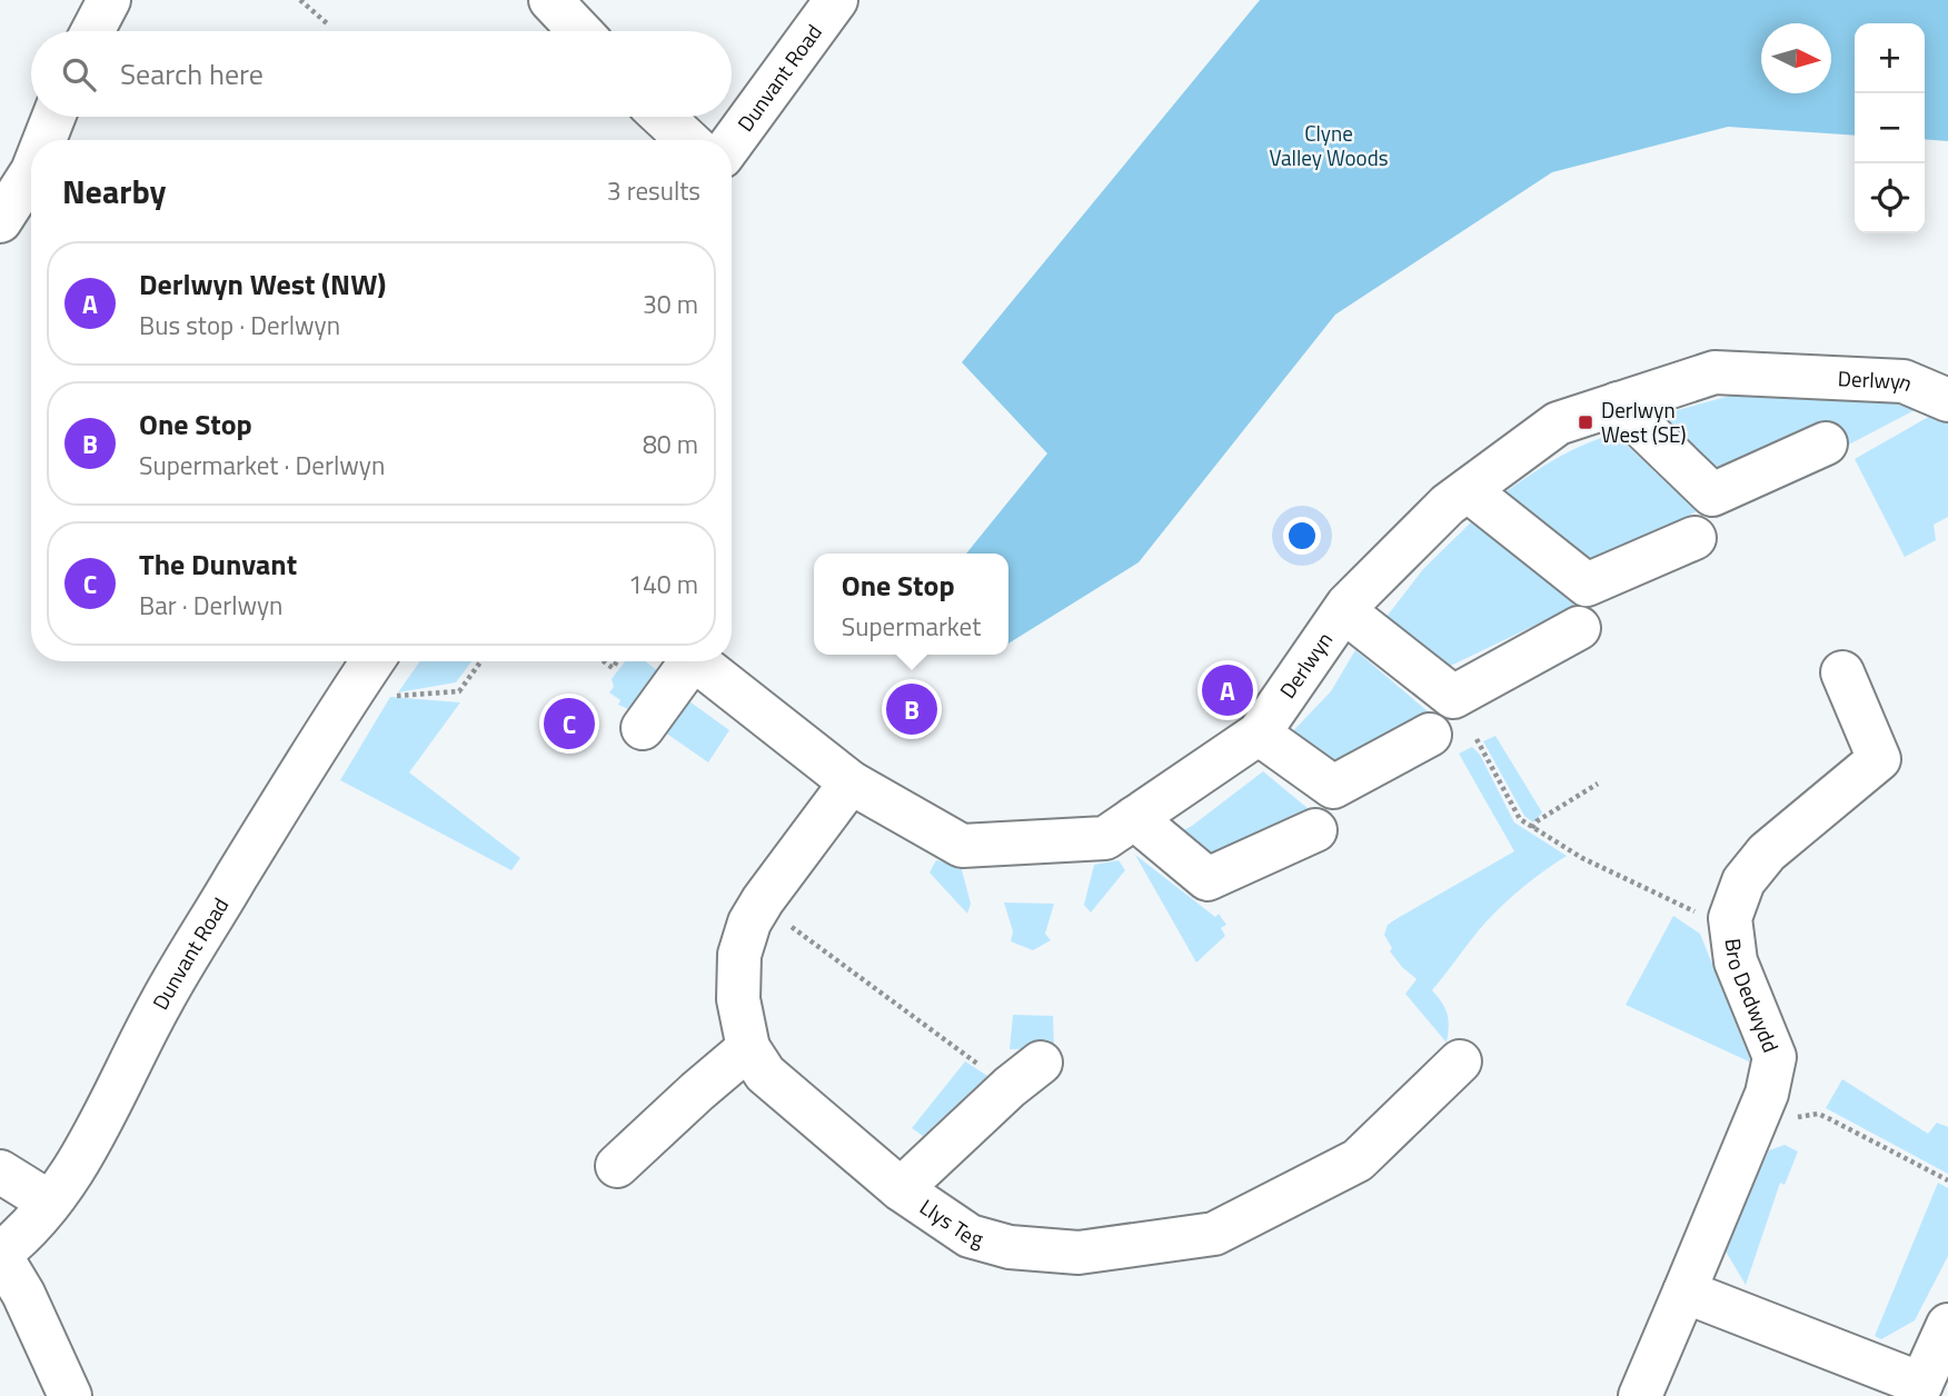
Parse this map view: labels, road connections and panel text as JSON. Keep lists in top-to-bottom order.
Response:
{
  "streets": {
    "street": [
      "Dunvant Road",
      "Derlwyn",
      "Bro Dedwydd",
      "Llys Teg"
    ]
  },
  "crossings": [
    ["Derlwyn", "Llys Teg"]
  ],
  "parks": ["Clyne Valley Woods"],
  "places": {
    "transit": ["Derlwyn West (SE)"]
  },
  "north": "right",
  "page": {
    "map_buttons": ["+", "−"],
    "search": "Search here",
    "heading": ["Nearby", "3 results"],
    "list": [
      {
        "mark": "A",
        "name": "Derlwyn West (NW)",
        "note": "Bus stop · Derlwyn",
        "value": "30 m"
      },
      {
        "mark": "B",
        "name": "One Stop",
        "note": "Supermarket · Derlwyn",
        "value": "80 m"
      },
      {
        "mark": "C",
        "name": "The Dunvant",
        "note": "Bar · Derlwyn",
        "value": "140 m"
      }
    ],
    "popup": ["One Stop", "Supermarket"],
    "pins": ["A", "B", "C"]
  }
}
